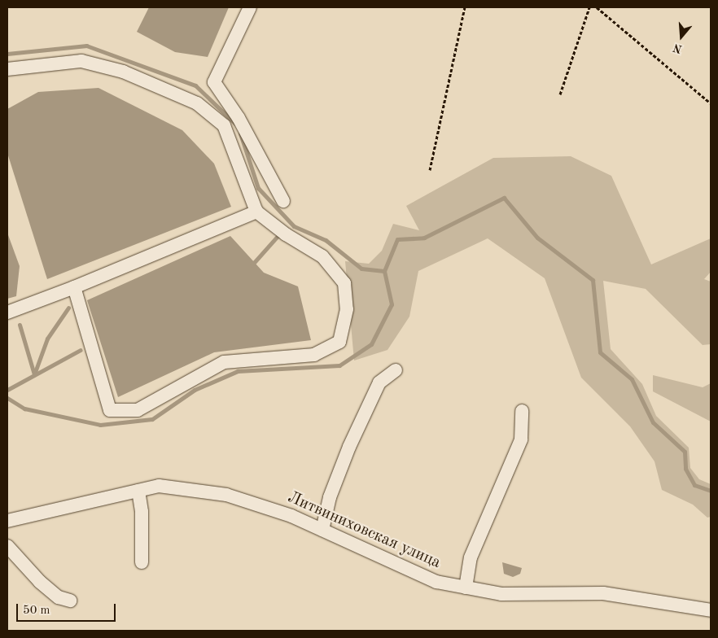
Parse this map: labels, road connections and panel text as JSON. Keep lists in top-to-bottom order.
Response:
{
  "streets": {
    "street": ["Литвиниховская улица"]
  },
  "scale_bar": "50 m",
  "north": "bottom"
}
